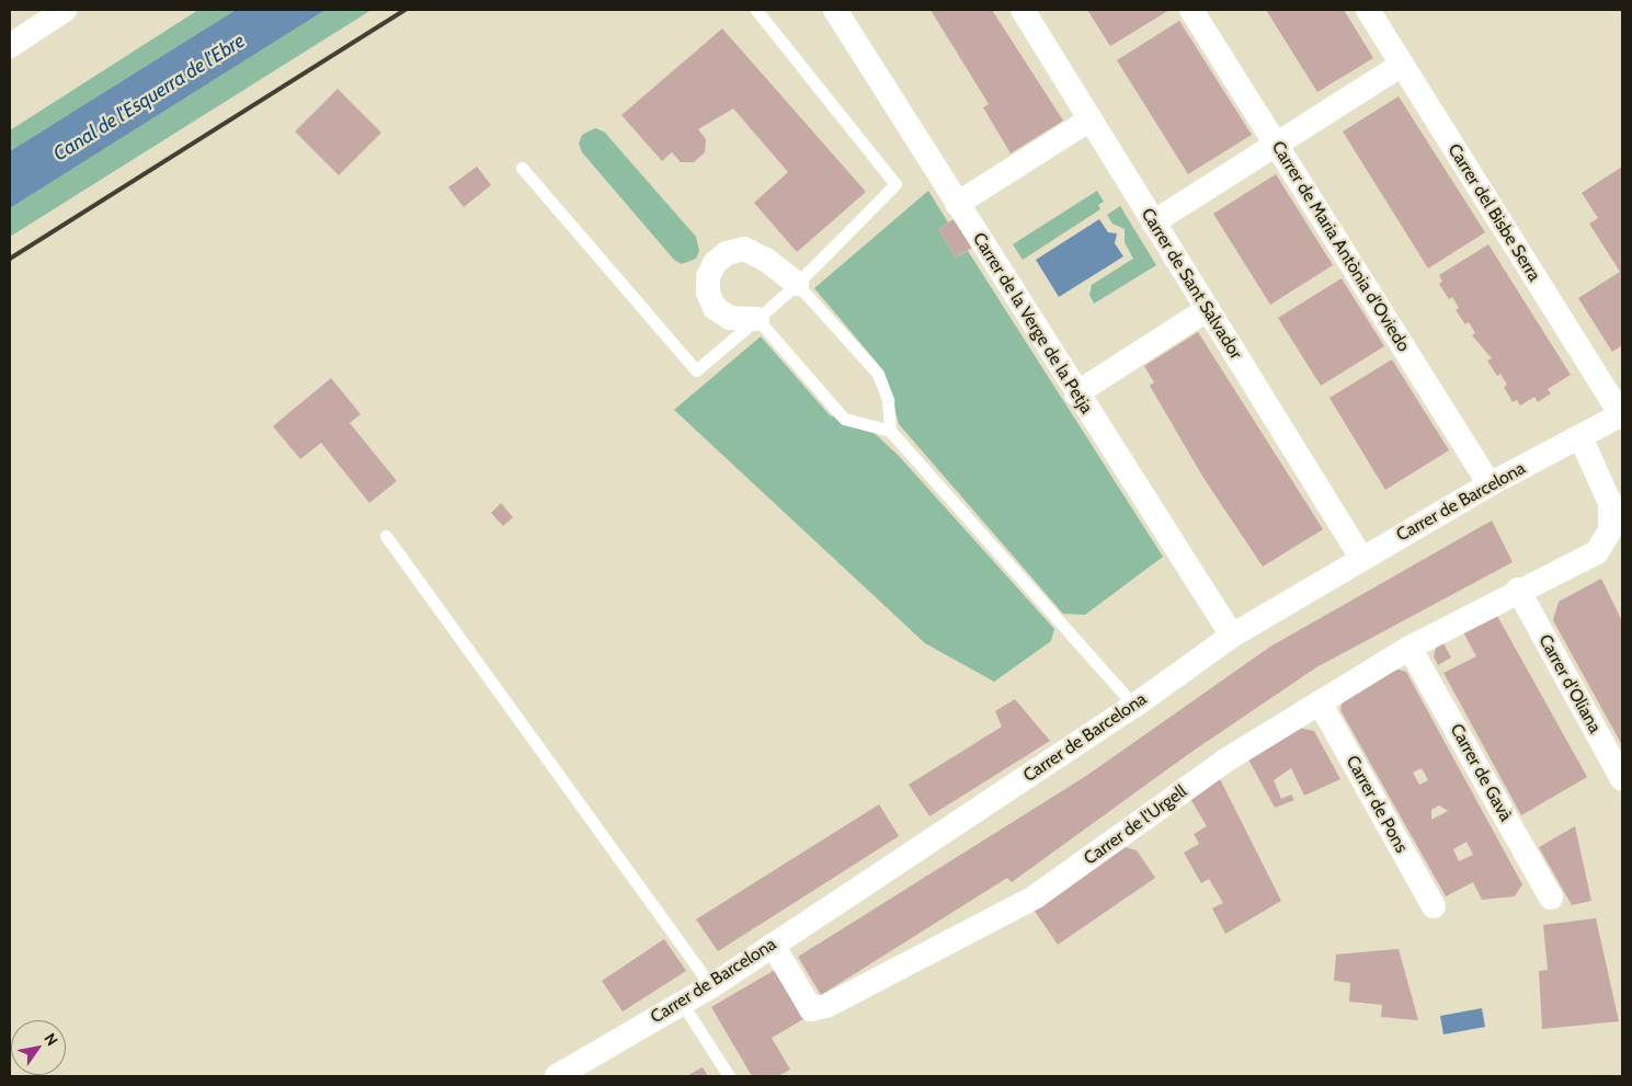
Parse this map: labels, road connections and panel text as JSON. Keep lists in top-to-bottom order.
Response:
{
  "streets": {
    "street": [
      "Carrer del Bisbe Serra",
      "Carrer de Maria Antònia d'Oviedo",
      "Carrer de Sant Salvador",
      "Carrer de la Verge de la Petja",
      "Carrer de Barcelona",
      "Carrer d'Oliana",
      "Carrer de Gavà",
      "Carrer de Pons",
      "Carrer de l'Urgell"
    ]
  },
  "crossings": [
    ["Carrer del Bisbe Serra", "Carrer de Barcelona"],
    ["Carrer de Maria Antònia d'Oviedo", "Carrer de Barcelona"],
    ["Carrer de Sant Salvador", "Carrer de Barcelona"],
    ["Carrer de la Verge de la Petja", "Carrer de Barcelona"],
    ["Carrer de Barcelona", "Carrer de l'Urgell"],
    ["Carrer d'Oliana", "Carrer de l'Urgell"],
    ["Carrer de Gavà", "Carrer de l'Urgell"],
    ["Carrer de Pons", "Carrer de l'Urgell"]
  ],
  "water": ["Canal de l'Esquerra de l'Ebre"],
  "north": "top right"
}
